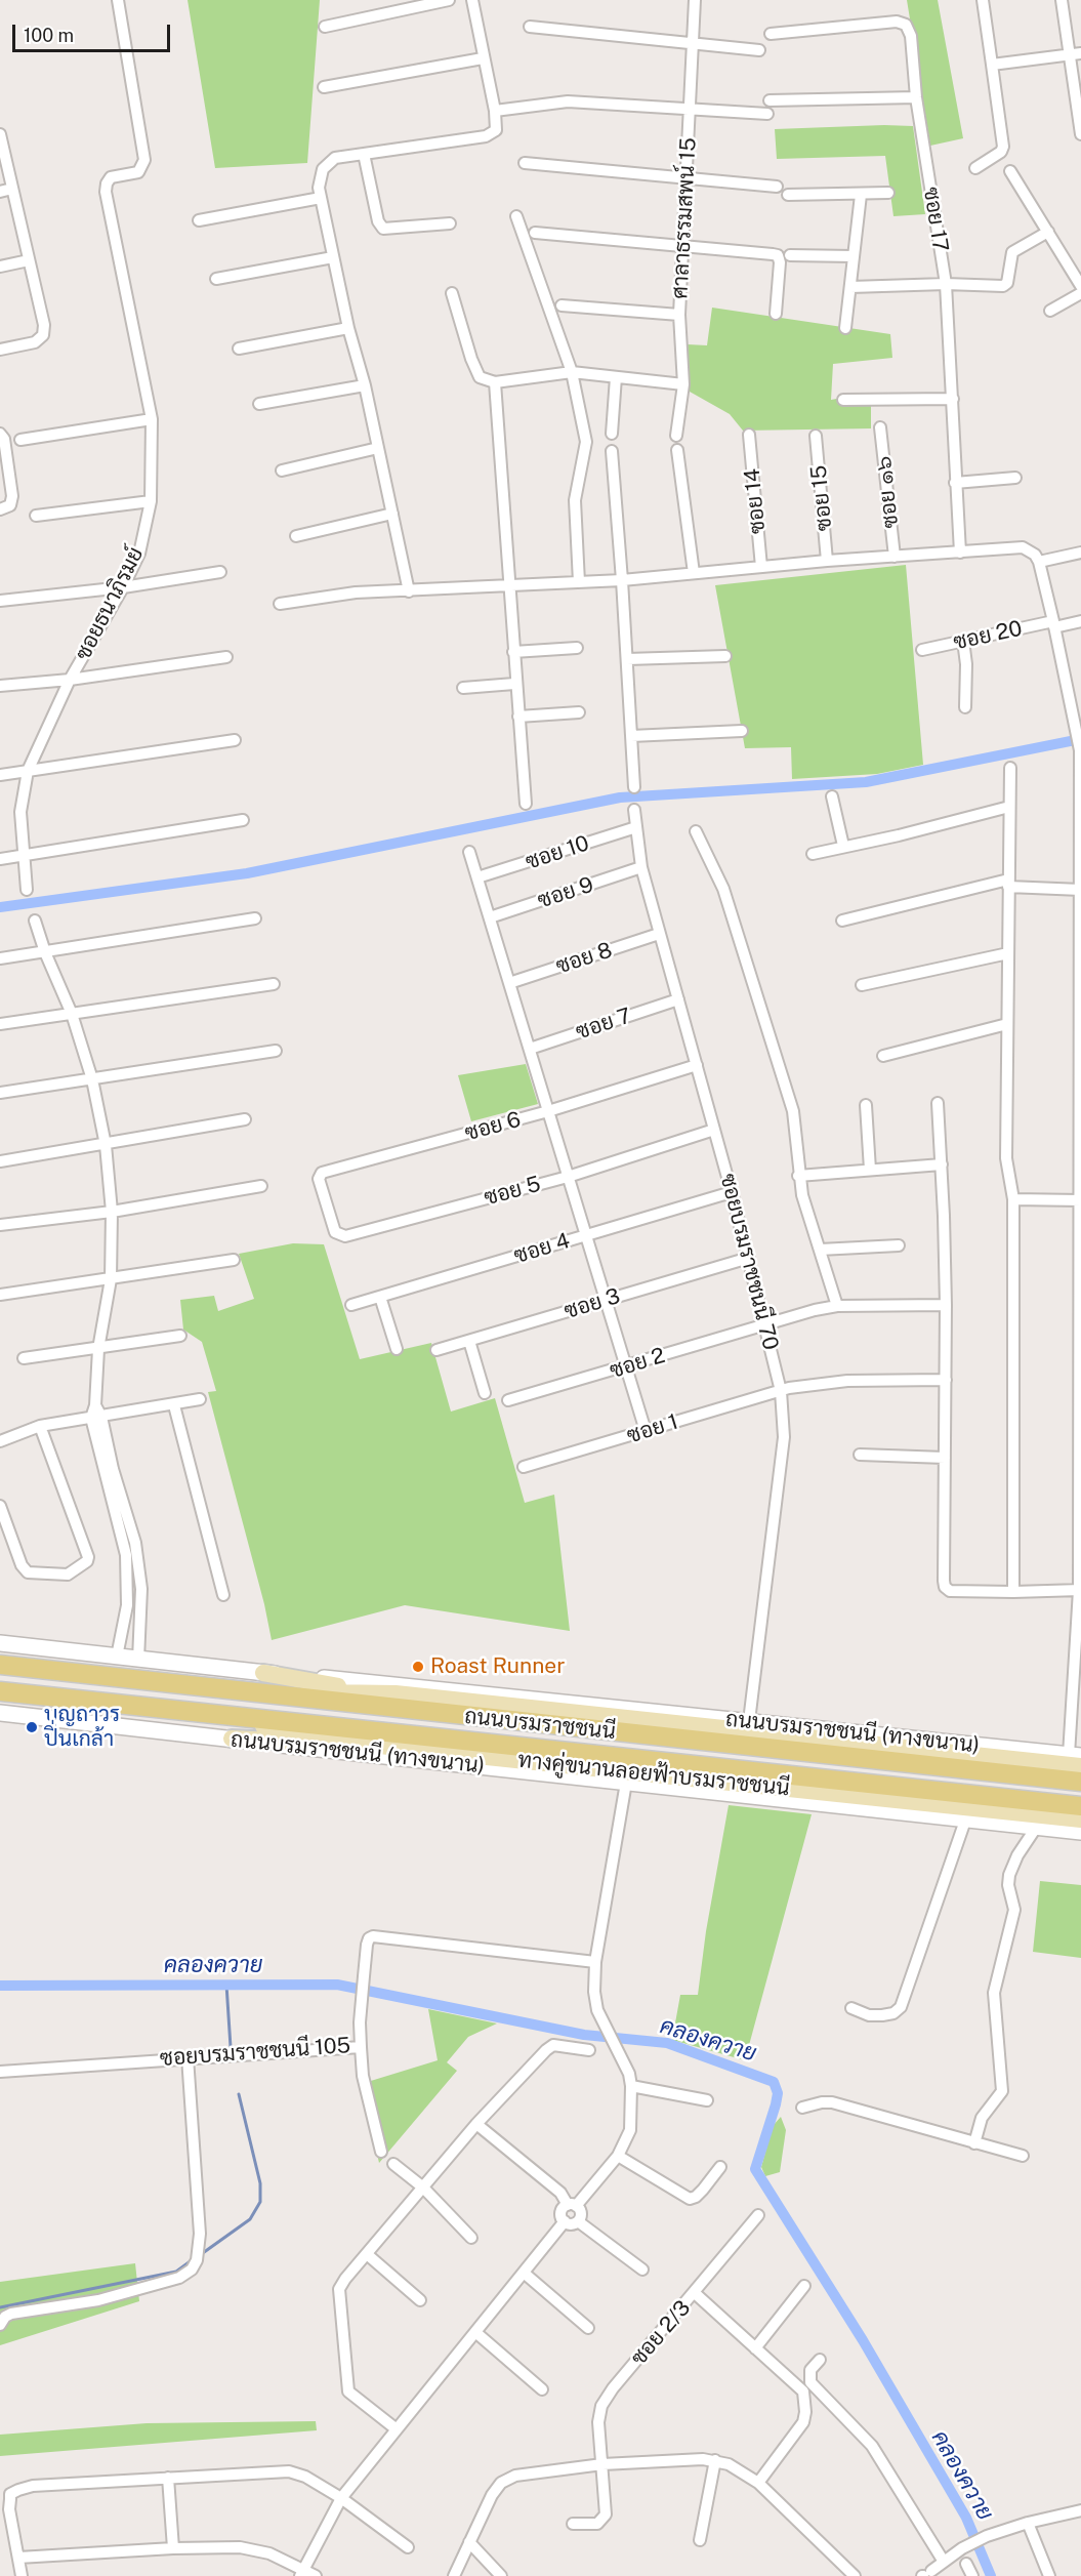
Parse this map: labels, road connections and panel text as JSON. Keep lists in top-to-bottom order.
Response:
{
  "streets": {
    "highway": ["ถนนบรมราชชนนี"],
    "main road": ["ถนนบรมราชชนนี (ทางขนาน)", "ทางคู่ขนานลอยฟ้าบรมราชชนนี"],
    "street": [
      "ศาลาธรรมสพน์ 15",
      "ซอย 17",
      "ซอย ๑๖",
      "ซอย 15",
      "ซอย 14",
      "ซอยธนาภิรมย์",
      "ซอย 20",
      "ซอย 10",
      "ซอย 9",
      "ซอย 8",
      "ซอย 7",
      "ซอย 6",
      "ซอย 5",
      "ซอย 4",
      "ซอยบรมราชชนนี 70",
      "ซอย 3",
      "ซอย 2",
      "ซอย 1",
      "ซอยบรมราชชนนี 105",
      "ซอย 2/3"
    ]
  },
  "crossings": [
    ["ซอย 10", "ซอยบรมราชชนนี 70"],
    ["ซอย 9", "ซอยบรมราชชนนี 70"],
    ["ซอย 8", "ซอยบรมราชชนนี 70"],
    ["ซอย 7", "ซอยบรมราชชนนี 70"],
    ["ซอย 6", "ซอย 5"],
    ["ซอย 6", "ซอยบรมราชชนนี 70"],
    ["ซอย 5", "ซอยบรมราชชนนี 70"],
    ["ซอย 4", "ซอยบรมราชชนนี 70"],
    ["ซอยบรมราชชนนี 70", "ซอย 3"],
    ["ซอยบรมราชชนนี 70", "ซอย 2"],
    ["ซอยบรมราชชนนี 70", "ซอย 1"],
    ["ซอยบรมราชชนนี 70", "ถนนบรมราชชนนี (ทางขนาน)"],
    ["ถนนบรมราชชนนี", "ทางคู่ขนานลอยฟ้าบรมราชชนนี"]
  ],
  "water": ["คลองควาย"],
  "places": ["Roast Runner", "บุญถาวร ปิ่นเกล้า"],
  "scale_bar": "100 m"
}
